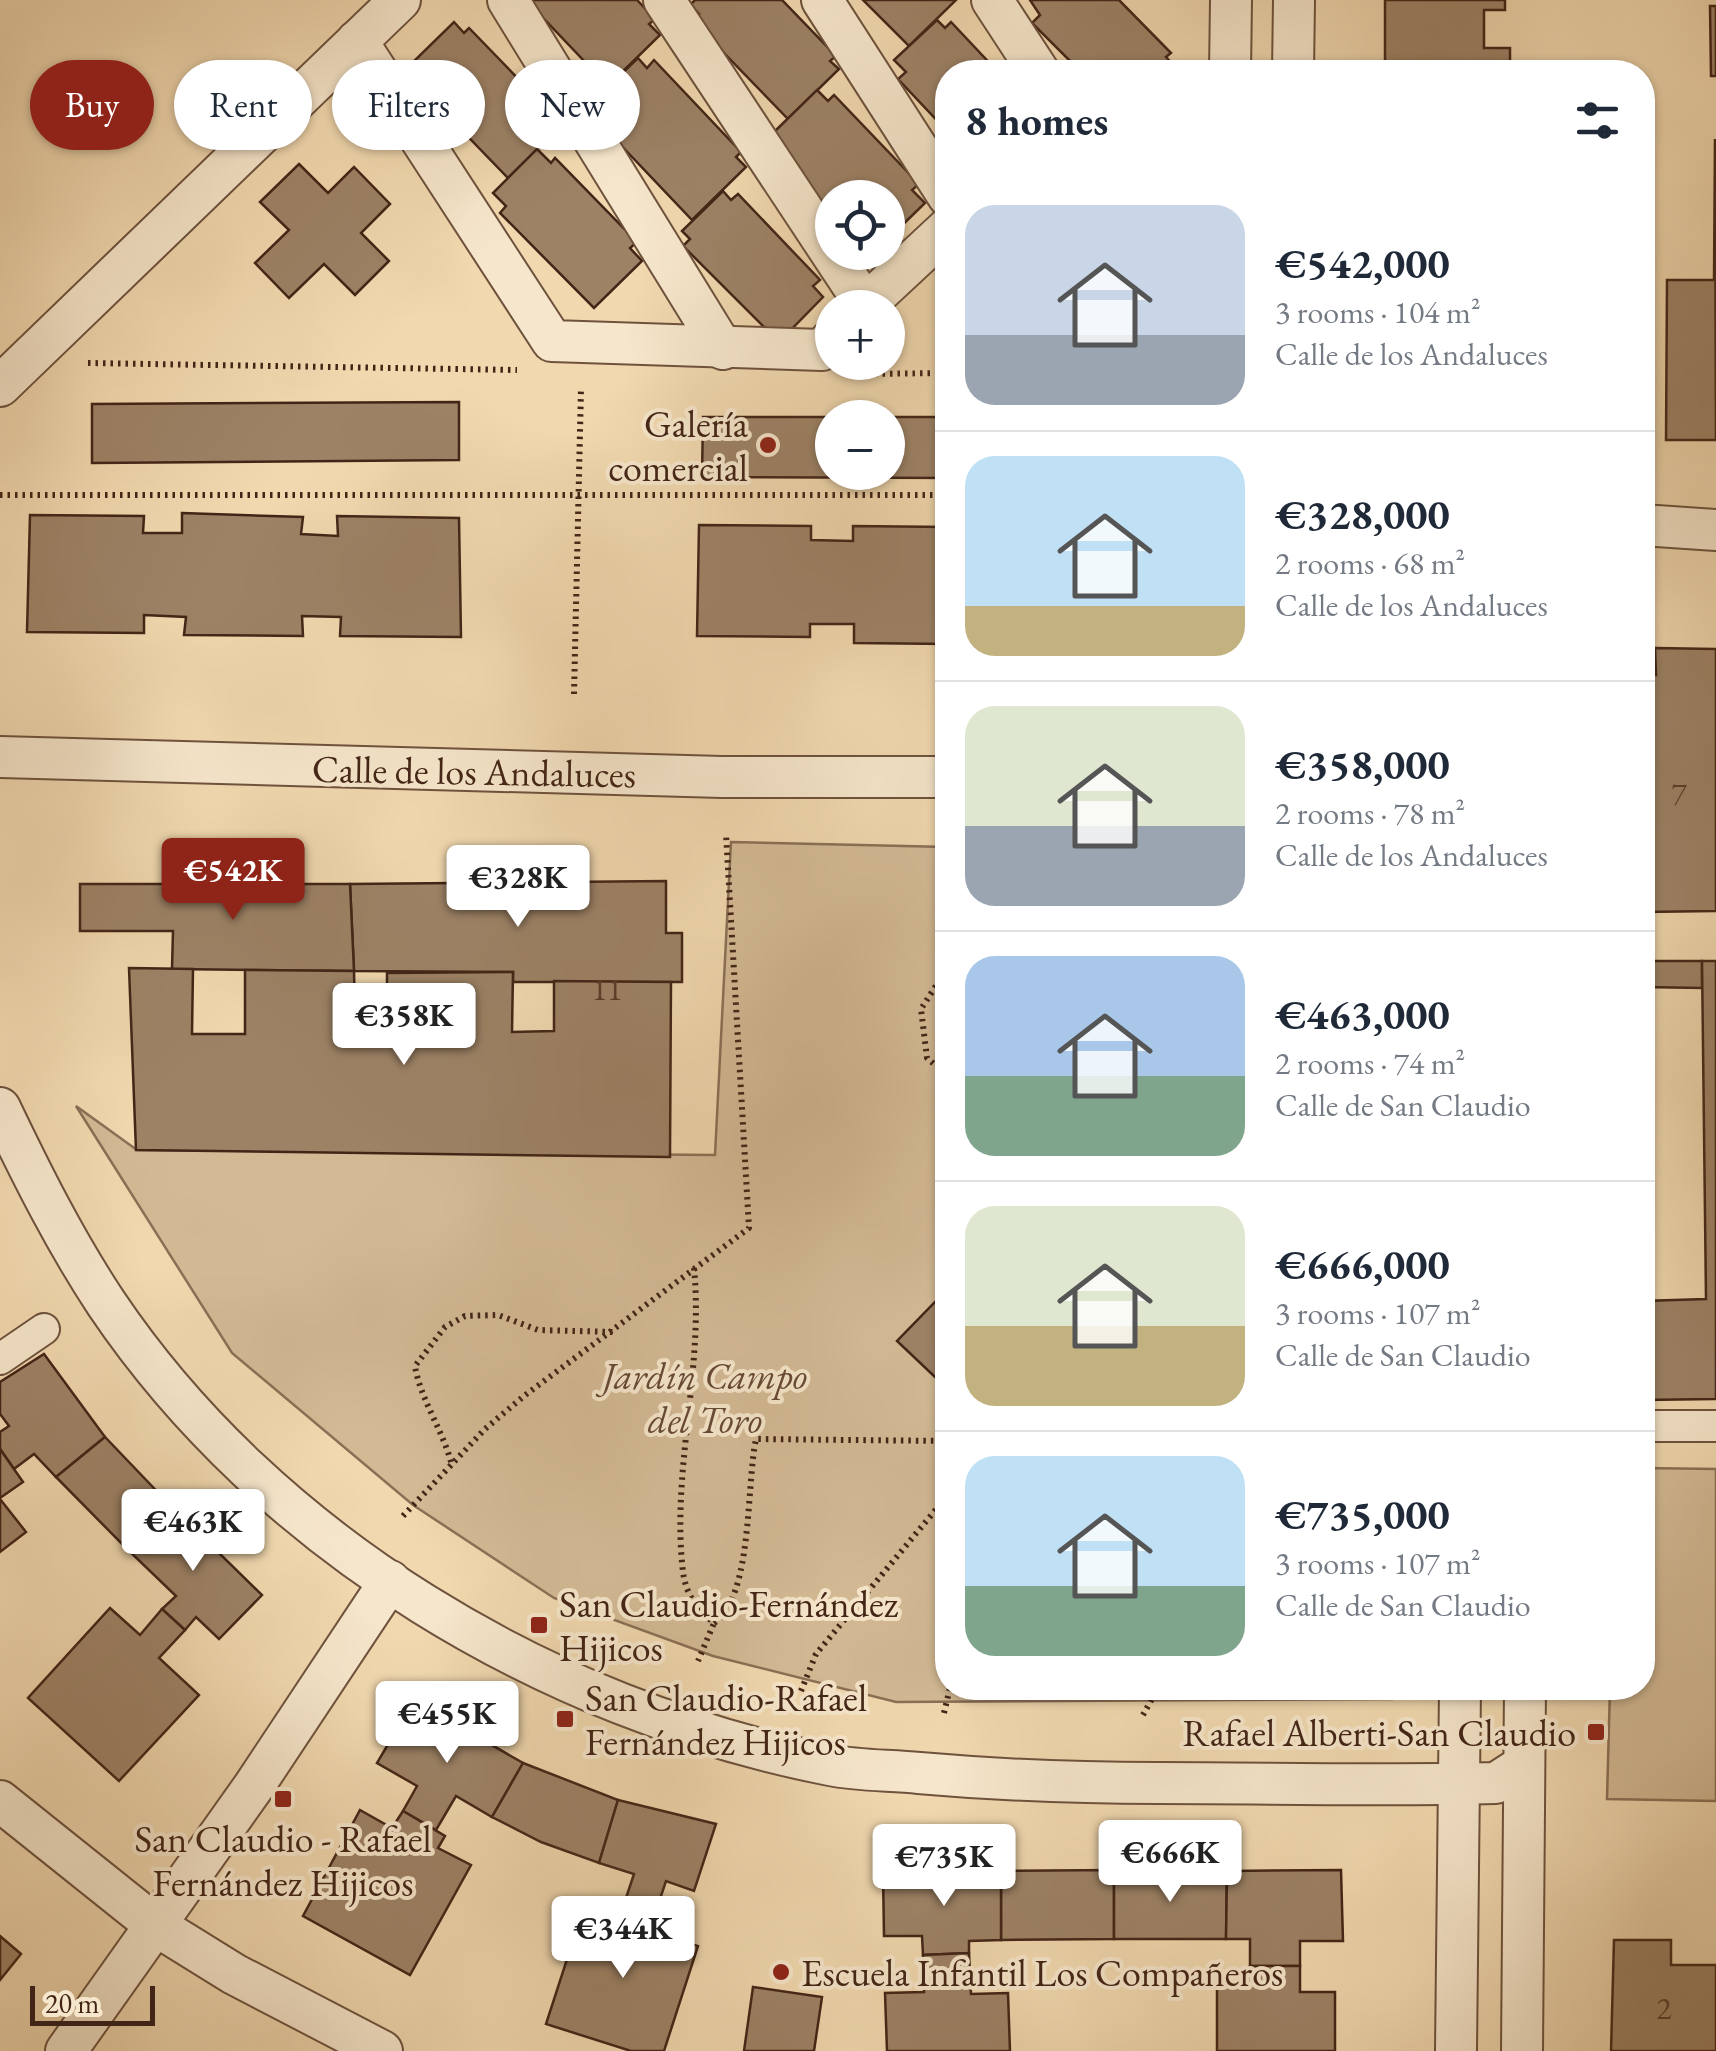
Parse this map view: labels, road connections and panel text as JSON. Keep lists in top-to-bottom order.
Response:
{
  "streets": {
    "street": ["Calle de los Andaluces"]
  },
  "parks": ["Jardín Campo del Toro"],
  "places": {
    "other": ["Galería comercial", "Escuela Infantil Los Compañeros"],
    "transit": [
      "San Claudio-Fernández Hijicos",
      "San Claudio-Rafael Fernández Hijicos",
      "Rafael Alberti-San Claudio",
      "San Claudio - Rafael Fernández Hijicos"
    ]
  },
  "house_numbers": ["7", "11", "2"],
  "scale_bar": "20 m",
  "page": {
    "chip": [
      "Buy",
      "Rent",
      "Filters",
      "New"
    ],
    "heading": "8 homes",
    "map_buttons": ["+", "−"],
    "list": [
      {
        "name": "€542,000",
        "note": "3 rooms · 104 m² · Calle de los Andaluces"
      },
      {
        "name": "€328,000",
        "note": "2 rooms · 68 m² · Calle de los Andaluces"
      },
      {
        "name": "€358,000",
        "note": "2 rooms · 78 m² · Calle de los Andaluces"
      },
      {
        "name": "€463,000",
        "note": "2 rooms · 74 m² · Calle de San Claudio"
      },
      {
        "name": "€666,000",
        "note": "3 rooms · 107 m² · Calle de San Claudio"
      },
      {
        "name": "€735,000",
        "note": "3 rooms · 107 m² · Calle de San Claudio"
      }
    ],
    "price": [
      "€542K",
      "€328K",
      "€358K",
      "€463K",
      "€455K",
      "€666K",
      "€735K",
      "€344K"
    ],
    "scale": "20 m"
  }
}
